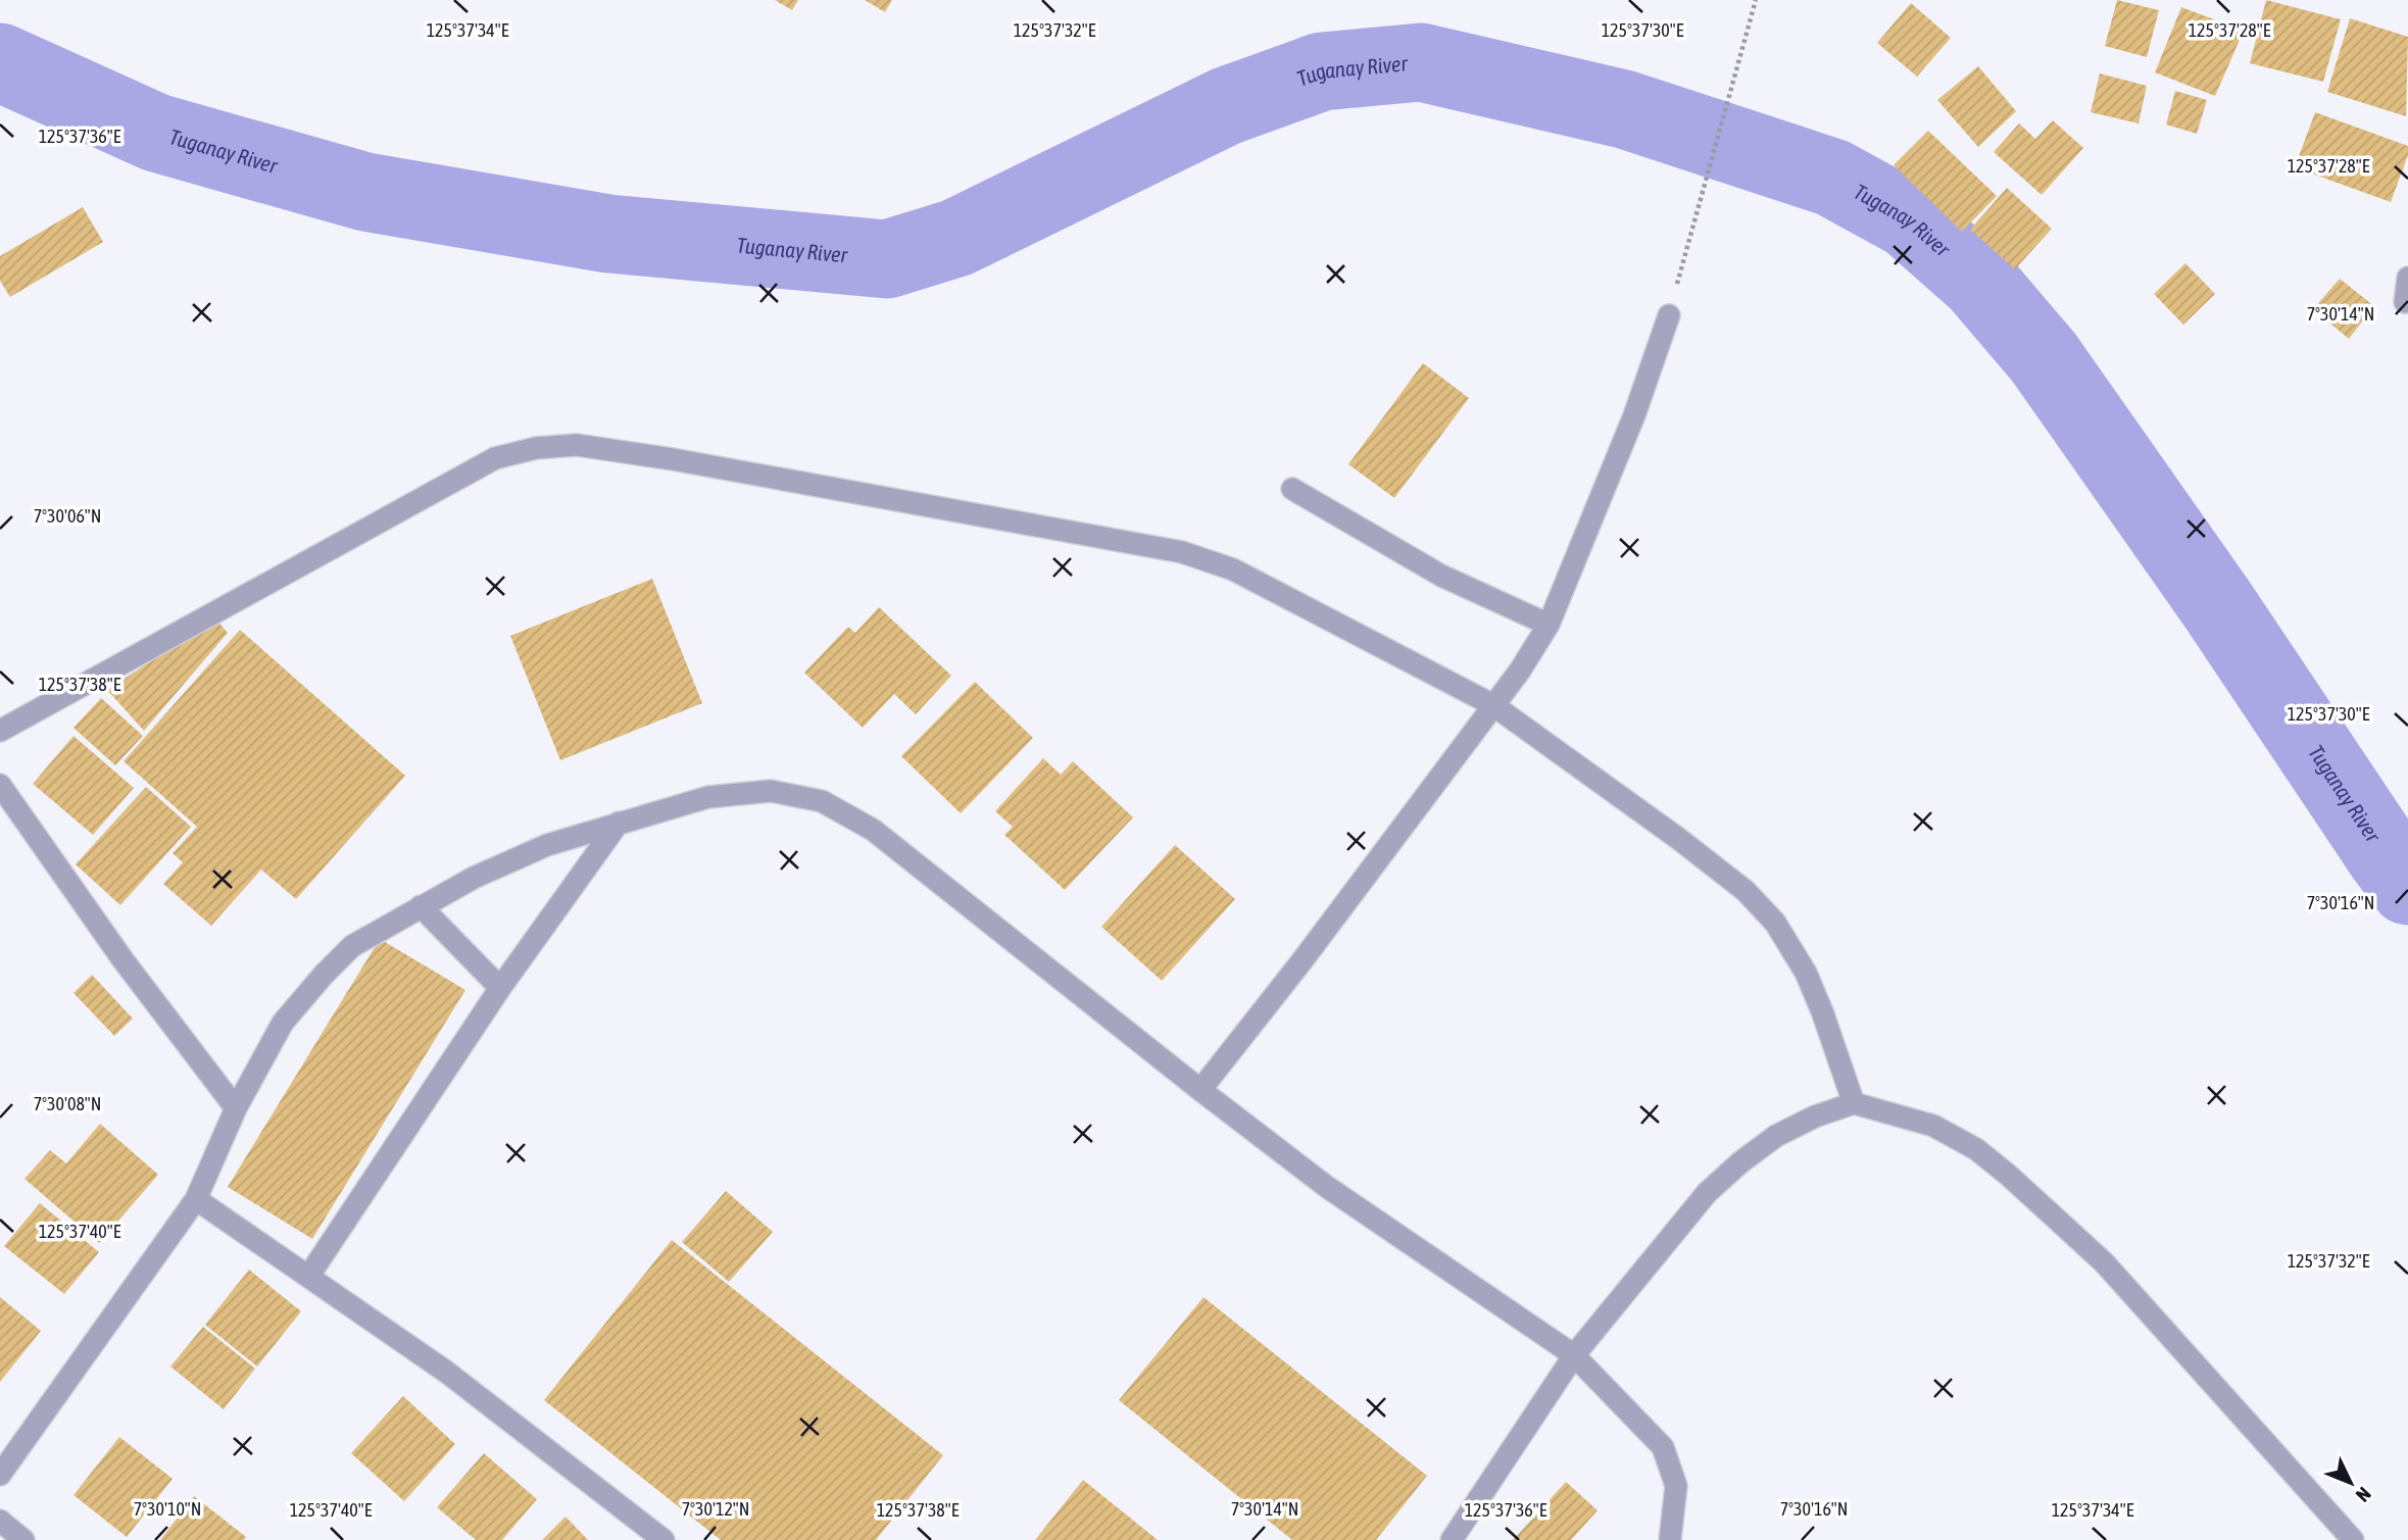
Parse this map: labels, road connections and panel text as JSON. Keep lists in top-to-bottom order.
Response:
{
  "water": ["Tuganay River"],
  "north": "bottom right",
  "coordinates": [
    "125°37'34\"E",
    "125°37'32\"E",
    "125°37'30\"E",
    "125°37'28\"E",
    "125°37'36\"E",
    "7°30'14\"N",
    "7°30'06\"N",
    "125°37'38\"E",
    "7°30'16\"N",
    "7°30'08\"N",
    "125°37'40\"E",
    "7°30'10\"N",
    "7°30'12\"N"
  ]
}
